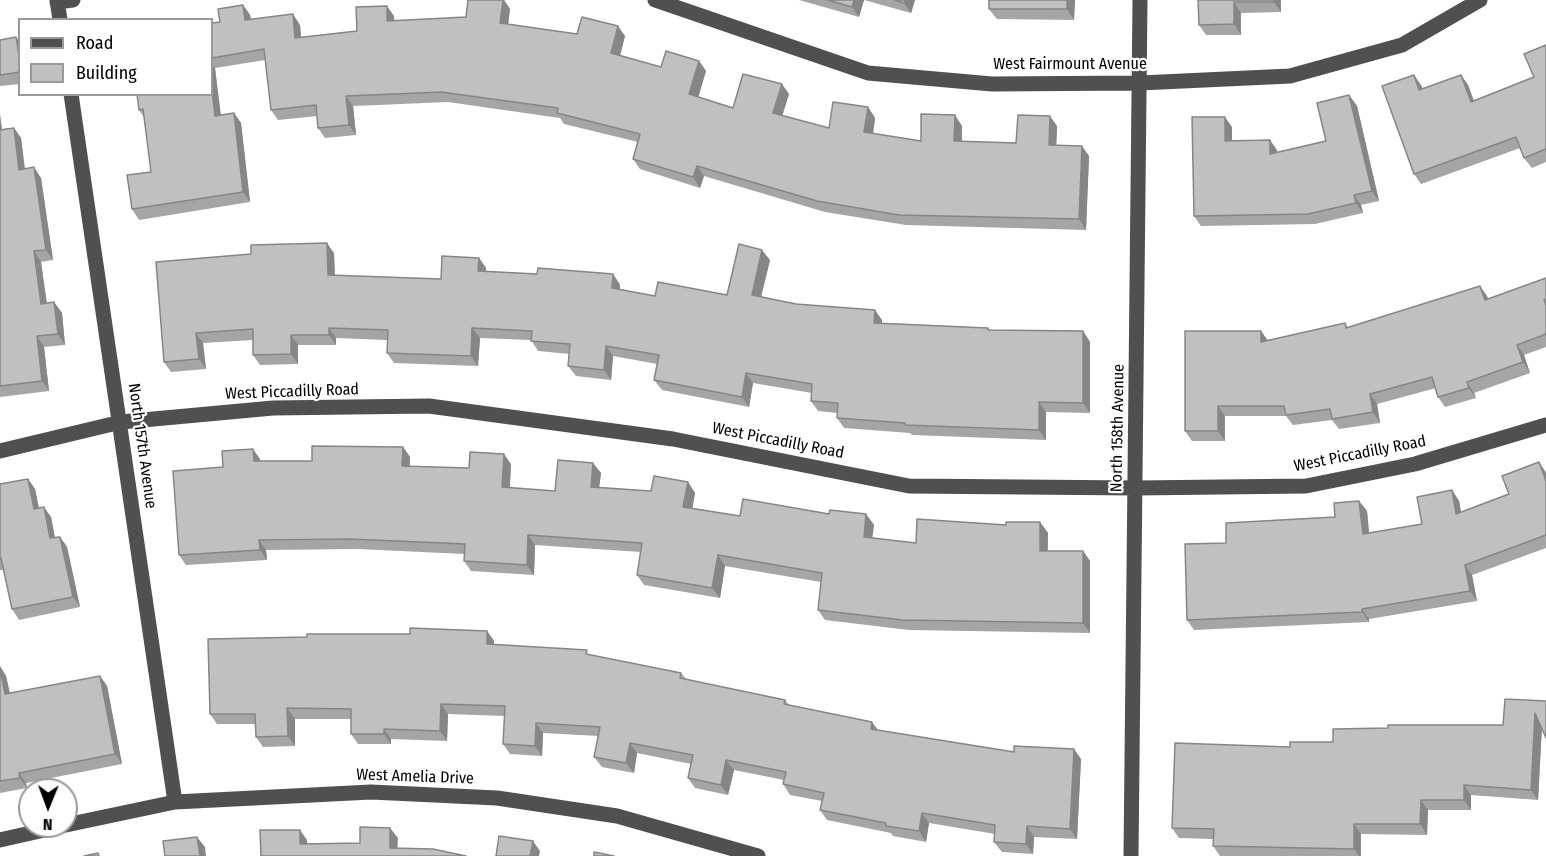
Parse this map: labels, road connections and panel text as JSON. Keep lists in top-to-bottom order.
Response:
{
  "streets": {
    "street": [
      "West Fairmount Avenue",
      "West Piccadilly Road",
      "North 158th Avenue",
      "North 157th Avenue",
      "West Amelia Drive"
    ]
  },
  "crossings": [
    ["West Fairmount Avenue", "North 158th Avenue"],
    ["West Piccadilly Road", "North 158th Avenue"],
    ["West Piccadilly Road", "North 157th Avenue"],
    ["North 157th Avenue", "West Amelia Drive"]
  ],
  "legend": ["Road", "Building"],
  "north": "bottom"
}
